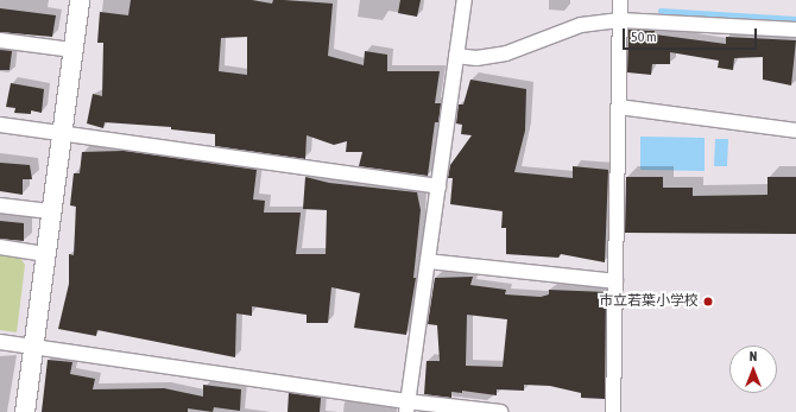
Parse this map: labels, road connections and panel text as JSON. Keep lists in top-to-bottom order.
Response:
{
  "places": ["市立若葉小学校"],
  "scale_bar": "50 m",
  "north": "top"
}
